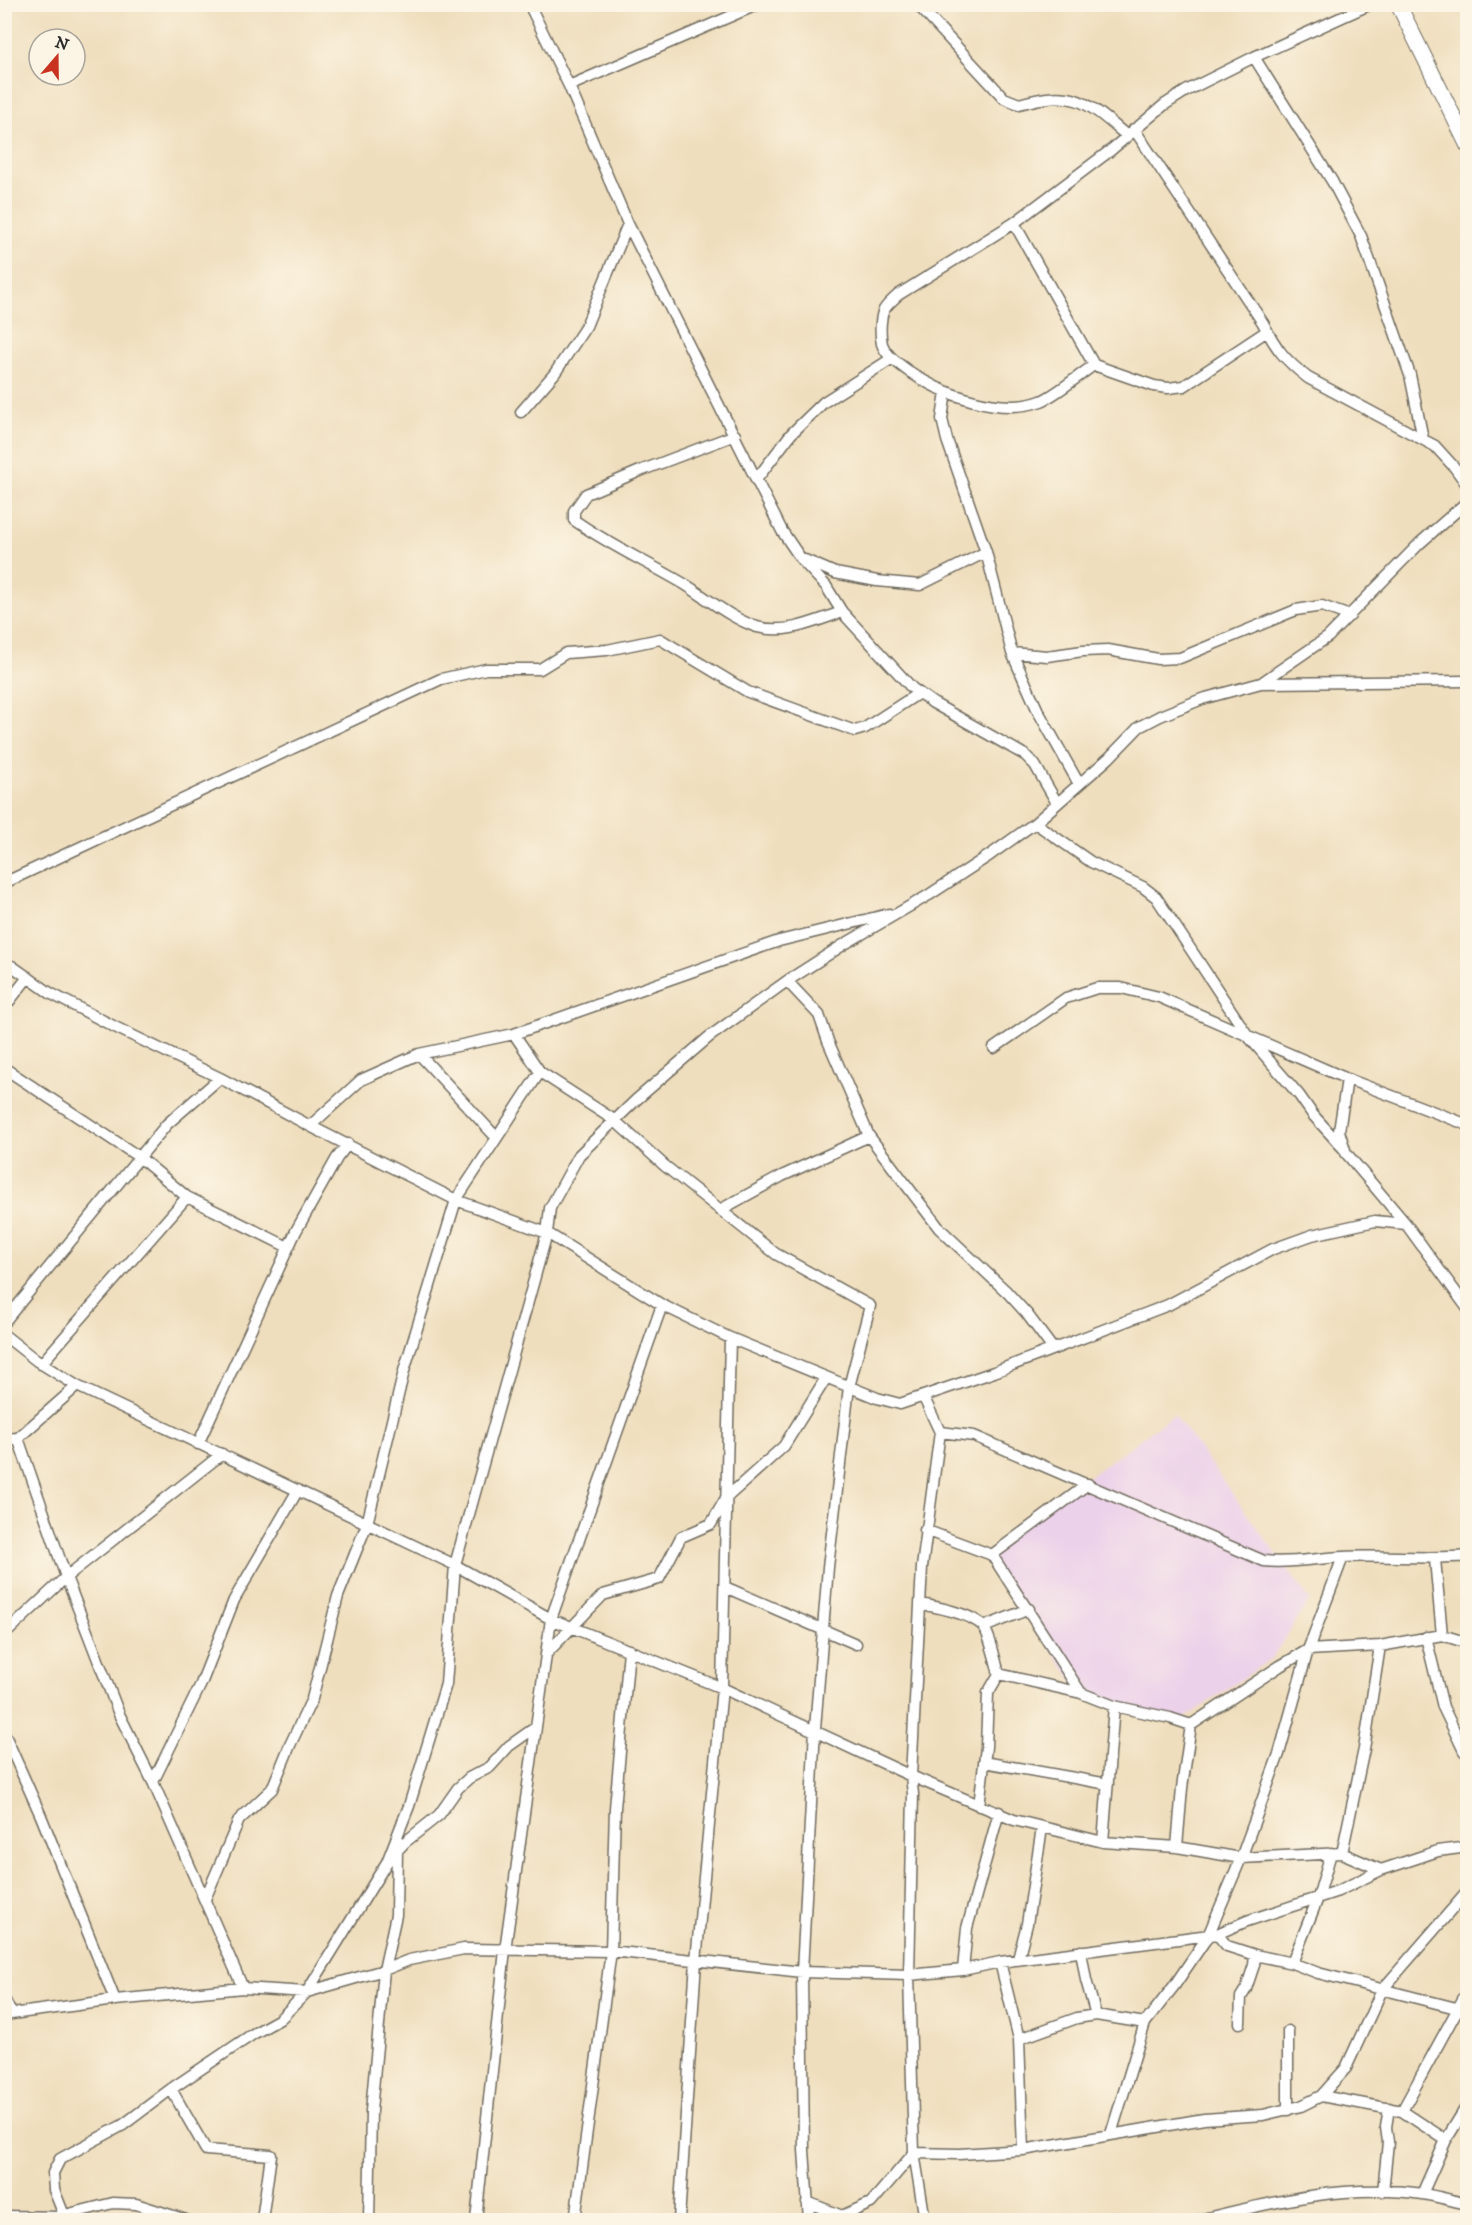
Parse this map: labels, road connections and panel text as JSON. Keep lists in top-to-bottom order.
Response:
{
  "north": "top"
}
